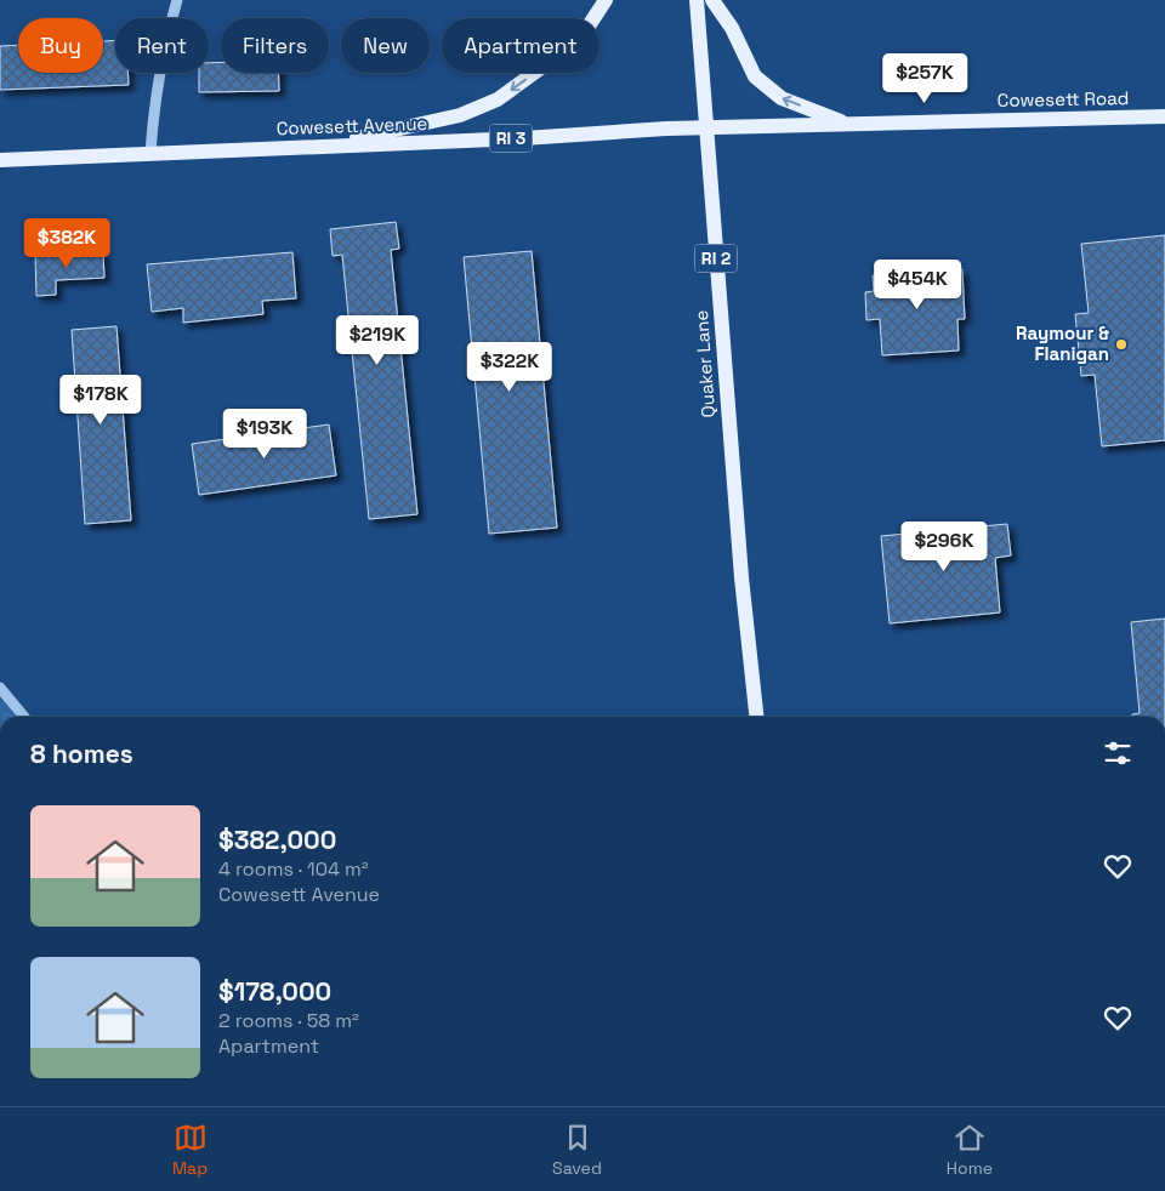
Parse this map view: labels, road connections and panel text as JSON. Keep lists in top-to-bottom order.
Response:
{
  "streets": {
    "main road": [
      "Cowesett Road",
      "Cowesett Avenue",
      "RI 3",
      "RI 2",
      "Quaker Lane"
    ]
  },
  "crossings": [
    ["Cowesett Road", "Cowesett Avenue"],
    ["Cowesett Road", "Quaker Lane"],
    ["Cowesett Avenue", "Quaker Lane"]
  ],
  "places": ["Raymour & Flanigan"],
  "page": {
    "chip": [
      "Buy",
      "Rent",
      "Filters",
      "New",
      "Apartment"
    ],
    "price": [
      "$257K",
      "$382K",
      "$454K",
      "$219K",
      "$322K",
      "$178K",
      "$193K",
      "$296K"
    ],
    "heading": "8 homes",
    "list": [
      {
        "name": "$382,000",
        "note": "4 rooms · 104 m² · Cowesett Avenue"
      },
      {
        "name": "$178,000",
        "note": "2 rooms · 58 m² · Apartment"
      }
    ],
    "tabs": ["Map", "Saved", "Home"]
  }
}
